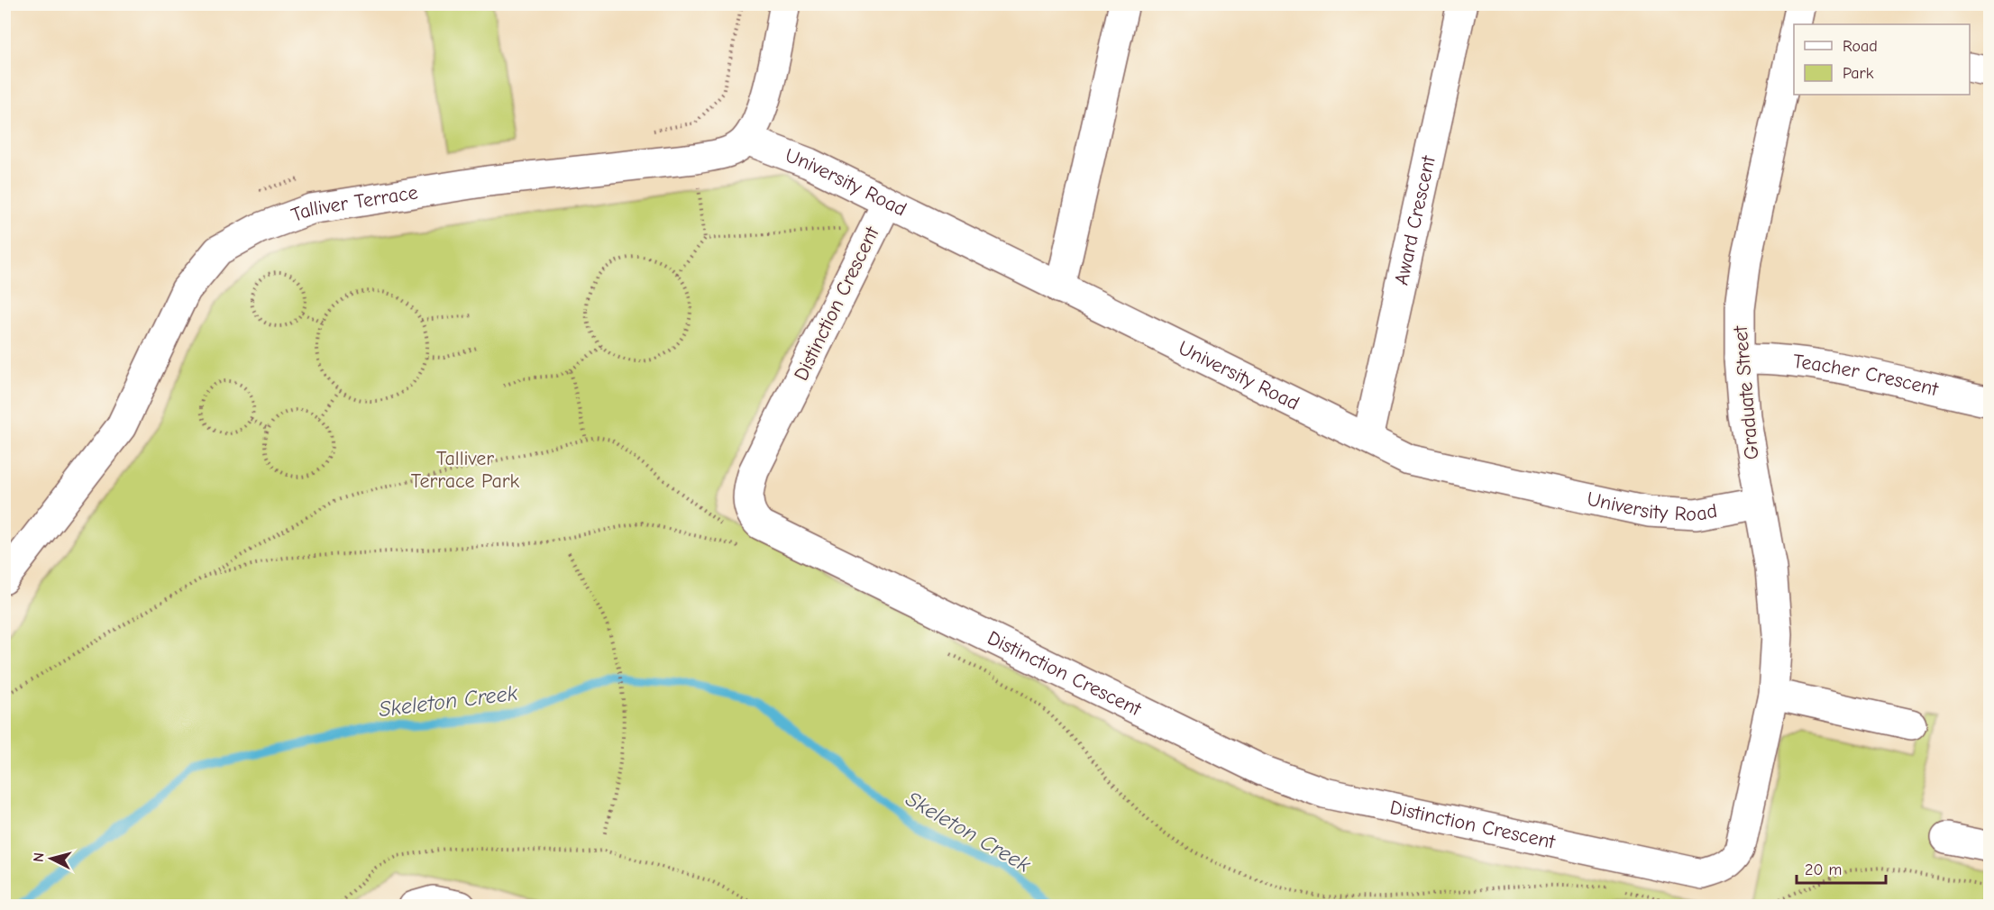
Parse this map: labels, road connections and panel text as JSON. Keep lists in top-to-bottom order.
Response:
{
  "streets": {
    "street": [
      "University Road",
      "Talliver Terrace",
      "Award Crescent",
      "Distinction Crescent",
      "Teacher Crescent",
      "Graduate Street"
    ]
  },
  "crossings": [
    ["University Road", "Talliver Terrace"],
    ["University Road", "Award Crescent"],
    ["University Road", "Distinction Crescent"],
    ["University Road", "Graduate Street"],
    ["Distinction Crescent", "Graduate Street"],
    ["Teacher Crescent", "Graduate Street"]
  ],
  "water": ["Skeleton Creek"],
  "parks": ["Talliver Terrace Park"],
  "legend": ["Road", "Park"],
  "scale_bar": "20 m",
  "north": "left"
}
